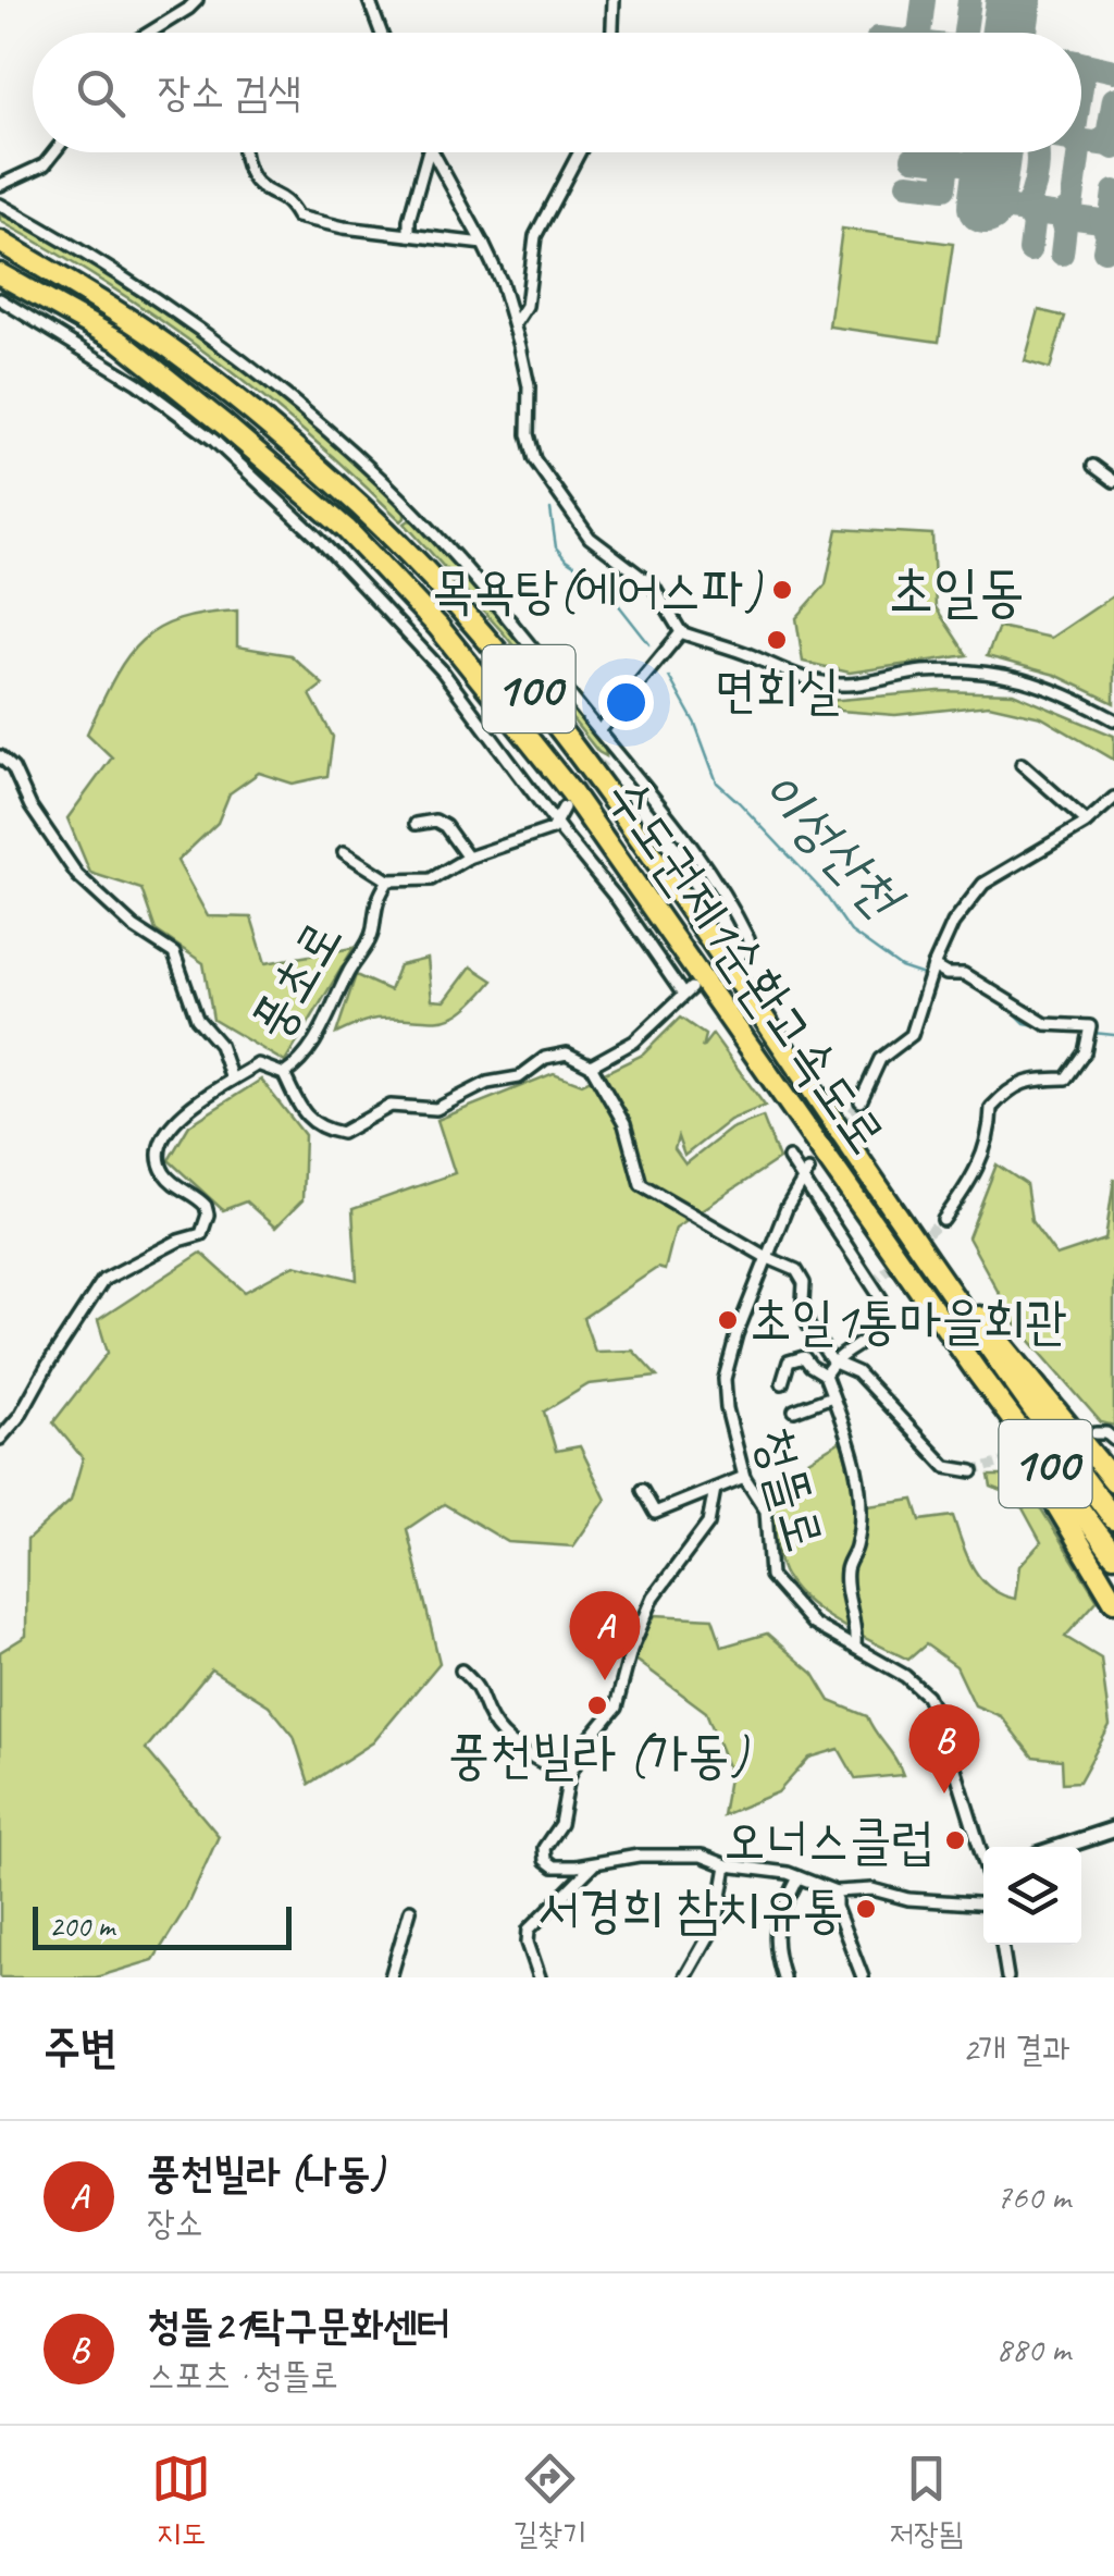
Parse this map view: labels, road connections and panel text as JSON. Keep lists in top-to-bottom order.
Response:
{
  "streets": {
    "highway": ["100", "수도권제1순환고속도로"],
    "street": ["풍초로", "청뜰로"]
  },
  "districts": ["초일동"],
  "water": ["이성산천"],
  "places": [
    "목욕탕(에어스파)",
    "면회실",
    "초일1통마을회관",
    "풍천빌라 (가동)",
    "오너스클럽",
    "서경희 참치유통"
  ],
  "scale_bar": "200 m",
  "page": {
    "search": "장소 검색",
    "pins": ["A", "B"],
    "scale": "200 m",
    "heading": ["주변", "2개 결과"],
    "list": [
      {
        "mark": "A",
        "name": "풍천빌라 (나동)",
        "note": "장소",
        "value": "760 m"
      },
      {
        "mark": "B",
        "name": "청뜰21탁구문화센터",
        "note": "스포츠 · 청뜰로",
        "value": "880 m"
      }
    ],
    "nav": ["지도", "길찾기", "저장됨"]
  }
}
